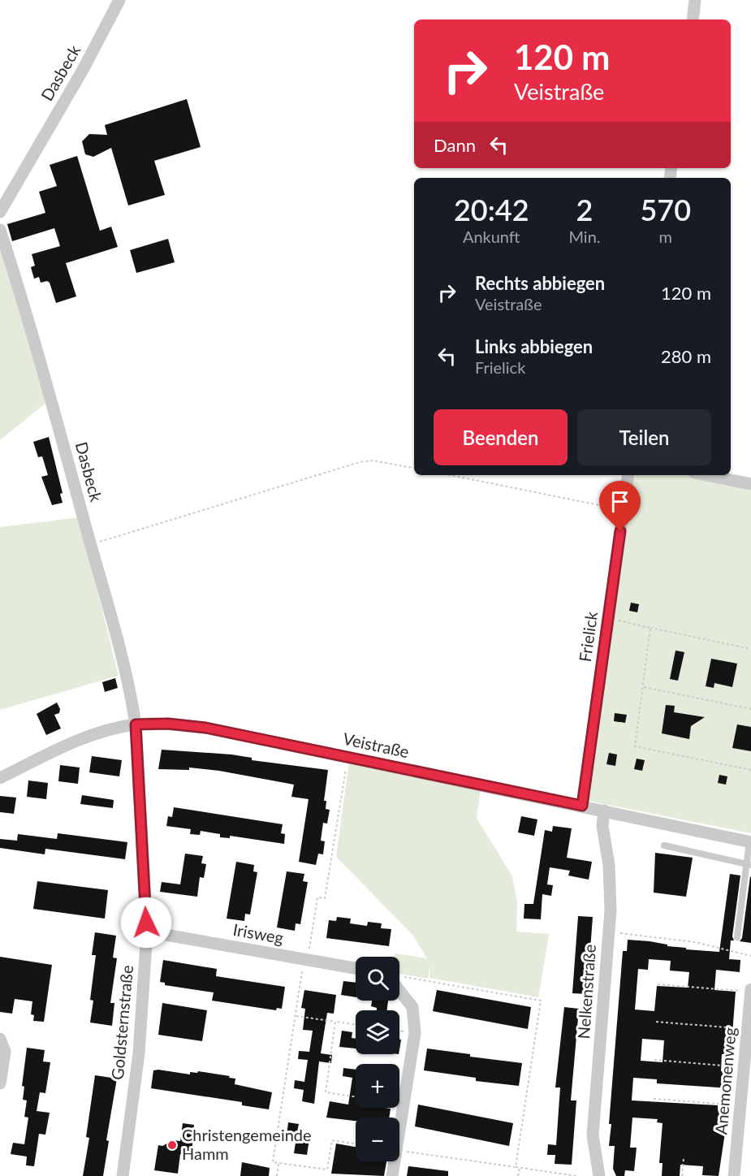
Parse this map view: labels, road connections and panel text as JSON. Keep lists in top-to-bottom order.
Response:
{
  "streets": {
    "street": [
      "Dasbeck",
      "Frielick",
      "Veistraße",
      "Irisweg",
      "Nelkenstraße",
      "Goldsternstraße",
      "Anemonenweg"
    ]
  },
  "crossings": [
    ["Dasbeck", "Veistraße"],
    ["Dasbeck", "Goldsternstraße"],
    ["Frielick", "Veistraße"],
    ["Veistraße", "Nelkenstraße"],
    ["Veistraße", "Goldsternstraße"],
    ["Irisweg", "Goldsternstraße"]
  ],
  "places": ["Christengemeinde Hamm"],
  "page": {
    "turn": ["120 m", "Veistraße"],
    "then": "Dann",
    "eta": [
      "20:42",
      "Ankunft",
      "2",
      "Min.",
      "570",
      "m"
    ],
    "list": [
      {
        "name": "Rechts abbiegen",
        "note": "Veistraße",
        "value": "120 m"
      },
      {
        "name": "Links abbiegen",
        "note": "Frielick",
        "value": "280 m"
      }
    ],
    "buttons": ["Beenden", "Teilen"],
    "map_buttons": ["+", "−"]
  }
}
